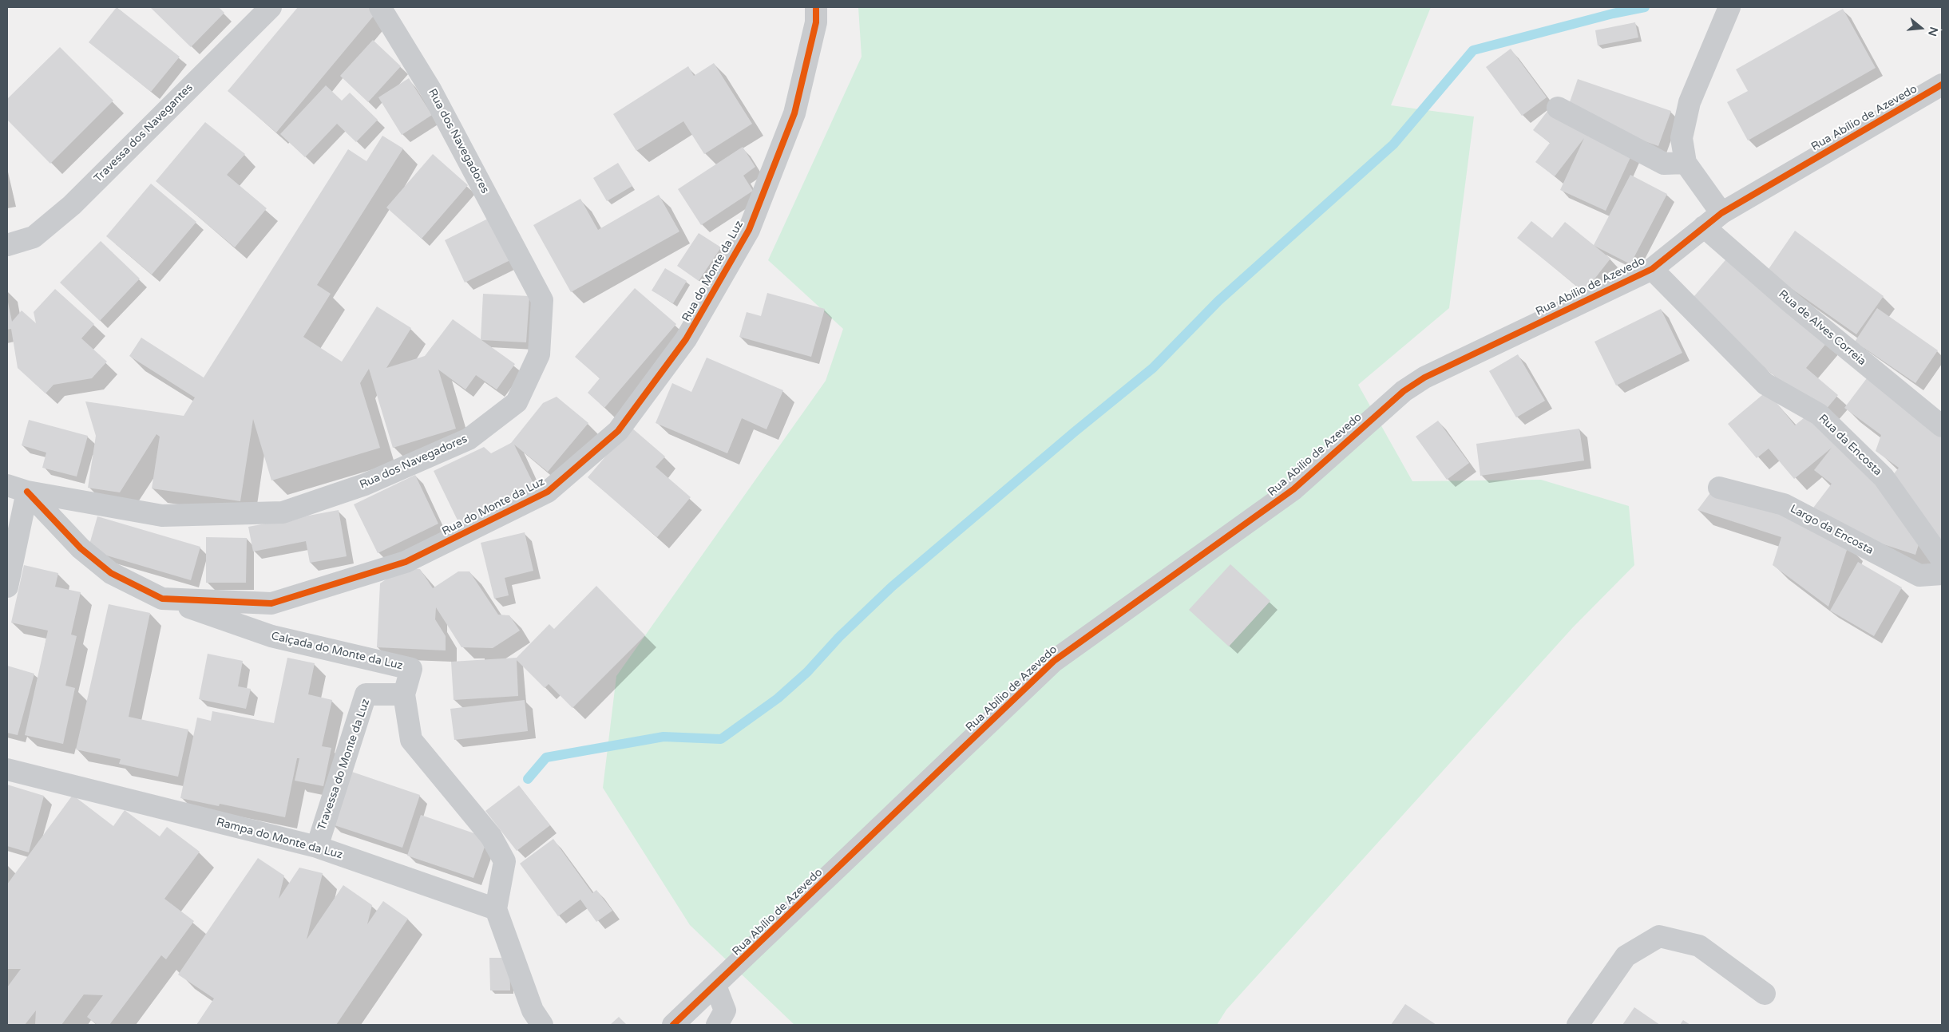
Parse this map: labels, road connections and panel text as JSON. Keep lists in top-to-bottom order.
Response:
{
  "streets": {
    "street": [
      "Rua Abílio de Azevedo",
      "Travessa dos Navegantes",
      "Rua dos Navegadores",
      "Rua do Monte da Luz",
      "Rua de Alves Correia",
      "Rua da Encosta",
      "Largo da Encosta",
      "Calçada do Monte da Luz",
      "Travessa do Monte da Luz",
      "Rampa do Monte da Luz"
    ]
  },
  "crossings": [
    ["Rua Abílio de Azevedo", "Rua de Alves Correia"],
    ["Rua Abílio de Azevedo", "Rua da Encosta"],
    ["Rua dos Navegadores", "Rua do Monte da Luz"],
    ["Rua do Monte da Luz", "Calçada do Monte da Luz"],
    ["Calçada do Monte da Luz", "Travessa do Monte da Luz"],
    ["Calçada do Monte da Luz", "Rampa do Monte da Luz"],
    ["Travessa do Monte da Luz", "Rampa do Monte da Luz"]
  ],
  "north": "right"
}
